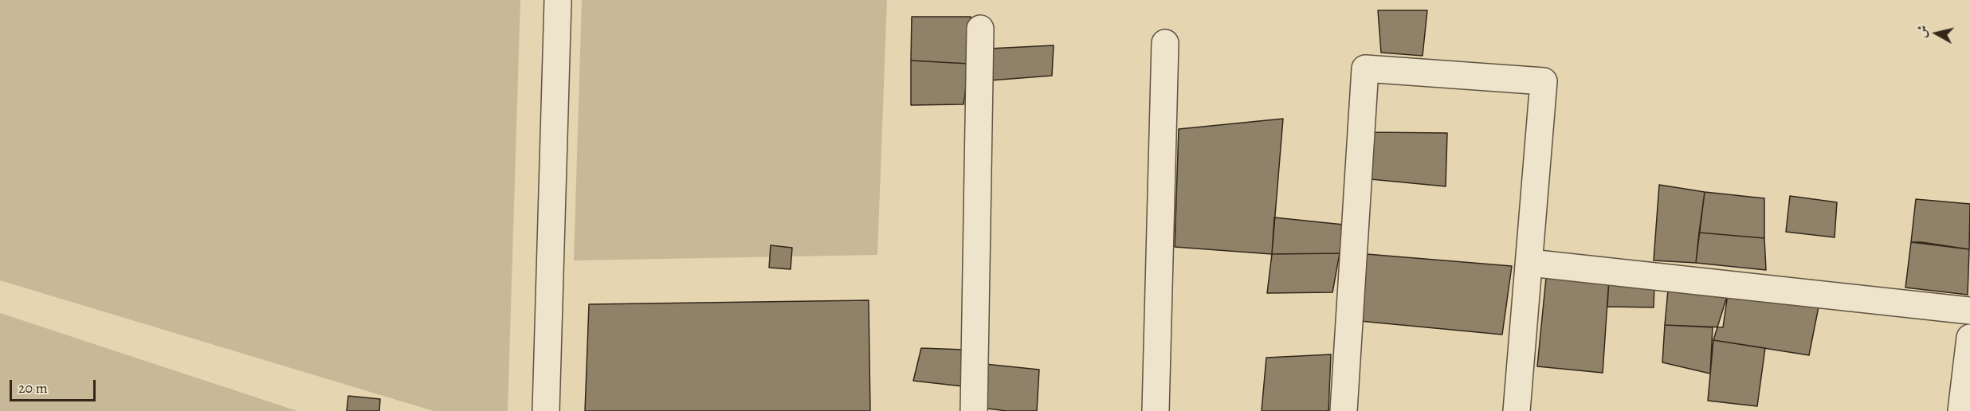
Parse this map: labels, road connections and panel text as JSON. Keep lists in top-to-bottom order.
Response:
{
  "scale_bar": "20 m",
  "north": "left"
}
